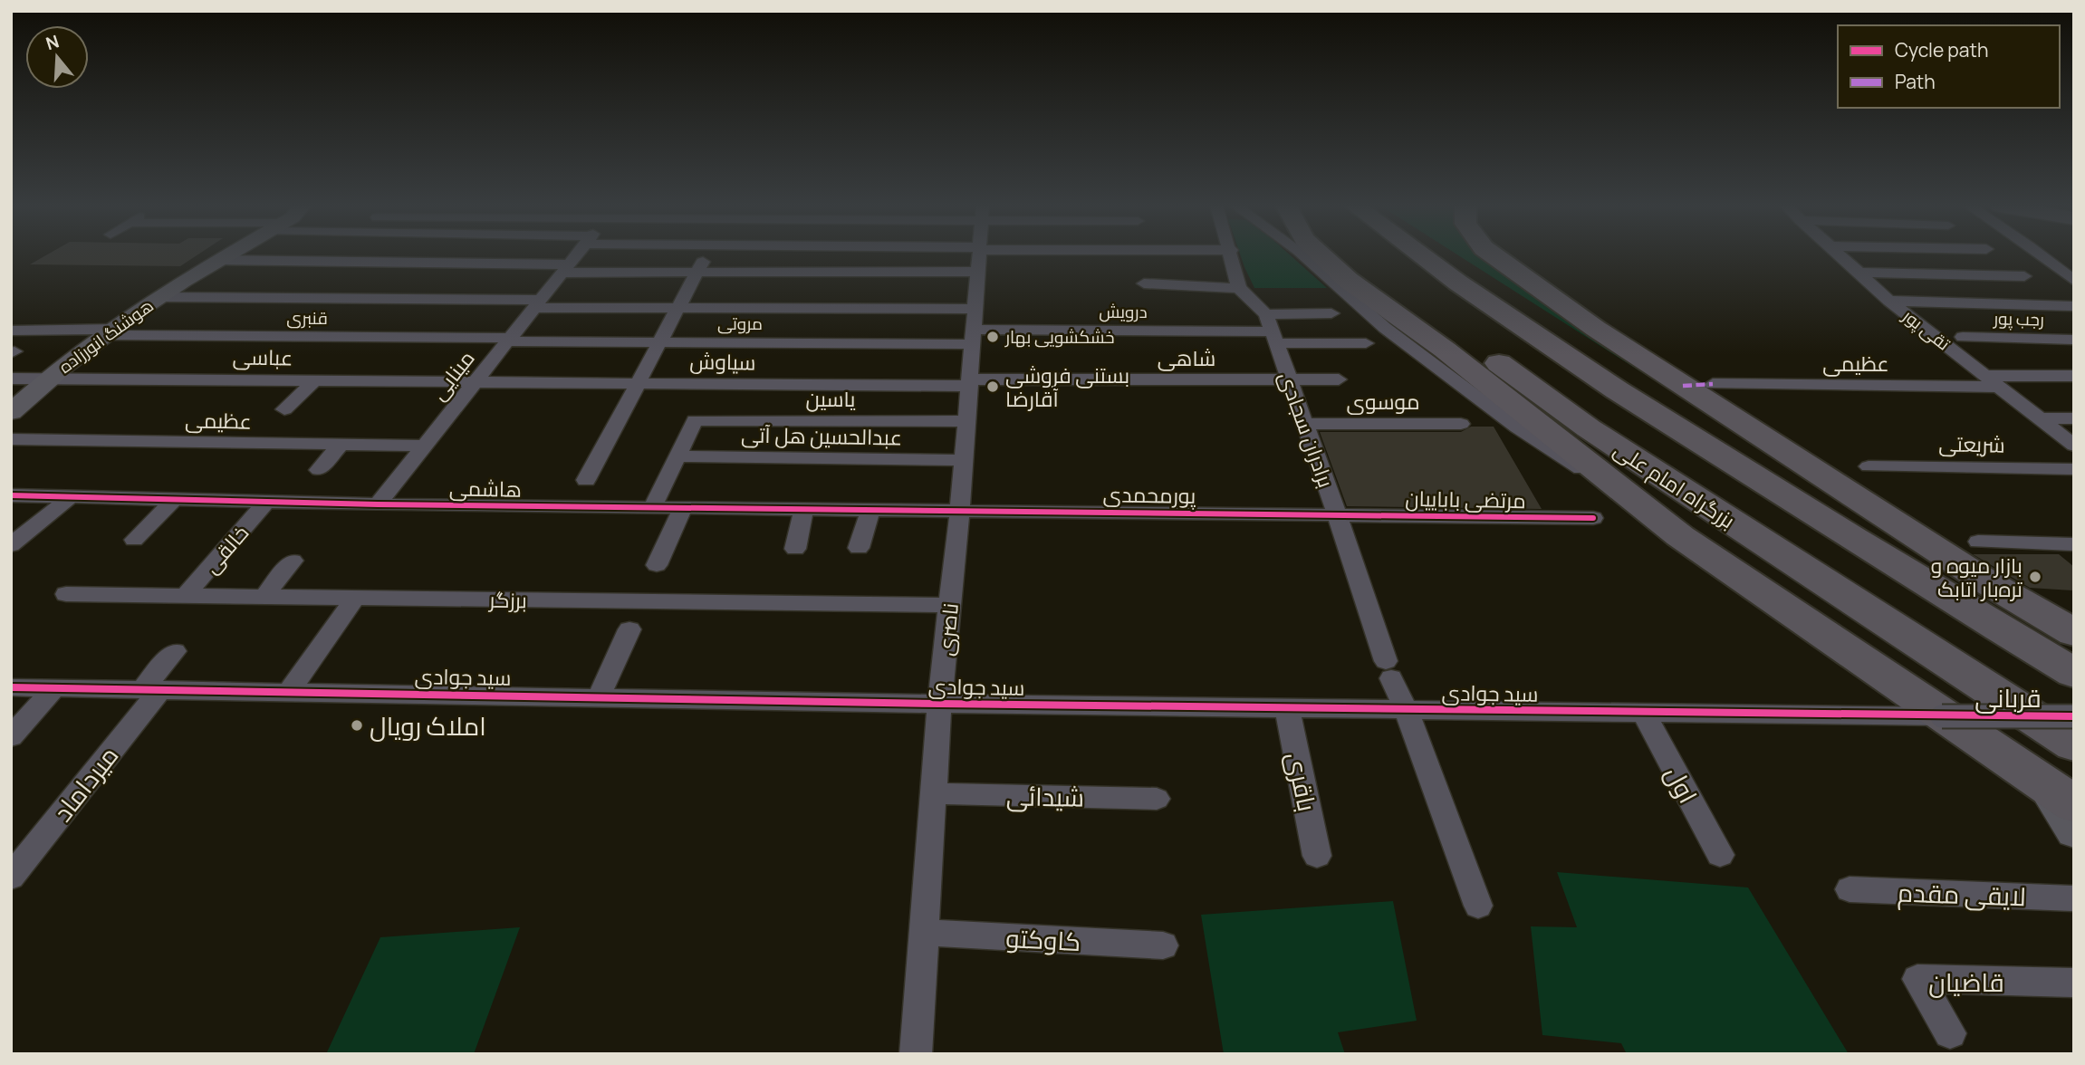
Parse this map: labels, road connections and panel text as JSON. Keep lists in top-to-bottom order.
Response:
{
  "streets": {
    "highway": ["بزرگراه امام علی"],
    "main road": ["هوشنگ انورزاده"],
    "street": [
      "درویش",
      "قنبری",
      "رجب پور",
      "مروتی",
      "تقی پور",
      "عباسی",
      "شاهی",
      "سیاوش",
      "عظیمی",
      "مینایی",
      "یاسین",
      "موسوی",
      "برادران سجادی",
      "عبدالحسین هل آتی",
      "شریعتی",
      "هاشمی",
      "پورمحمدی",
      "مرتضی باباییان",
      "خالقی",
      "برزگر",
      "ناصری",
      "سید جوادی",
      "قربانی",
      "باقری",
      "میرداماد",
      "اول",
      "شیدائی",
      "لایقی مقدم",
      "کاوکتو",
      "قاضیان"
    ]
  },
  "crossings": [
    ["درویش", "مروتی"],
    ["درویش", "برادران سجادی"],
    ["درویش", "ناصری"],
    ["قنبری", "مروتی"],
    ["قنبری", "هوشنگ انورزاده"],
    ["قنبری", "مینایی"],
    ["مروتی", "مینایی"],
    ["مروتی", "ناصری"],
    ["تقی پور", "عظیمی"],
    ["هوشنگ انورزاده", "عباسی"],
    ["عباسی", "سیاوش"],
    ["عباسی", "مینایی"],
    ["شاهی", "سیاوش"],
    ["شاهی", "برادران سجادی"],
    ["شاهی", "ناصری"],
    ["سیاوش", "مینایی"],
    ["سیاوش", "ناصری"],
    ["عظیمی", "مینایی"],
    ["مینایی", "هاشمی"],
    ["یاسین", "عبدالحسین هل آتی"],
    ["یاسین", "ناصری"],
    ["موسوی", "برادران سجادی"],
    ["برادران سجادی", "پورمحمدی"],
    ["برادران سجادی", "مرتضی باباییان"],
    ["برادران سجادی", "سید جوادی"],
    ["عبدالحسین هل آتی", "ناصری"],
    ["هاشمی", "پورمحمدی"],
    ["هاشمی", "خالقی"],
    ["هاشمی", "ناصری"],
    ["پورمحمدی", "مرتضی باباییان"],
    ["پورمحمدی", "ناصری"],
    ["خالقی", "برزگر"],
    ["برزگر", "ناصری"],
    ["ناصری", "سید جوادی"],
    ["ناصری", "شیدائی"],
    ["ناصری", "کاوکتو"],
    ["سید جوادی", "قربانی"],
    ["سید جوادی", "باقری"],
    ["سید جوادی", "میرداماد"],
    ["سید جوادی", "اول"]
  ],
  "places": [
    "خشکشویی بهار",
    "بستنی فروشی آقارضا",
    "بازار میوه و تره‌بار اتابک",
    "املاک رویال"
  ],
  "legend": ["Cycle path", "Path"],
  "north": "top"
}
